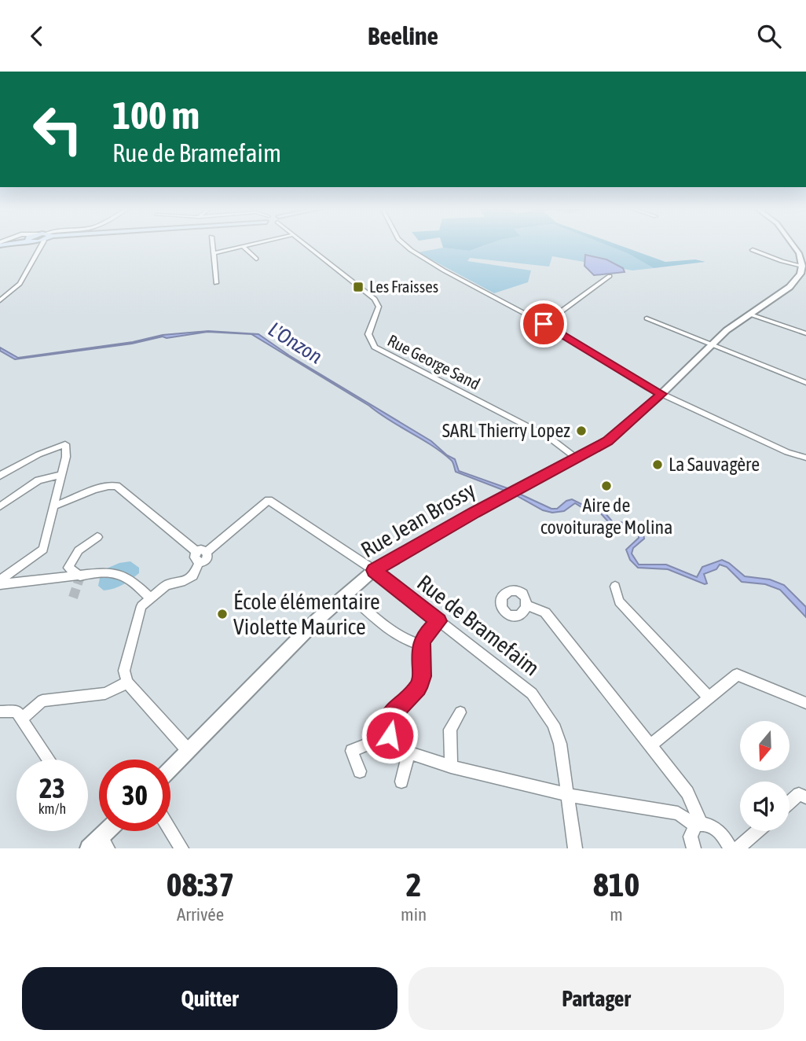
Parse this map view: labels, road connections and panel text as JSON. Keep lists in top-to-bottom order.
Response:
{
  "streets": {
    "street": ["Rue George Sand", "Rue Jean Brossy", "Rue de Bramefaim"]
  },
  "crossings": [
    ["Rue George Sand", "Rue Jean Brossy"],
    ["Rue Jean Brossy", "Rue de Bramefaim"]
  ],
  "water": ["L'Onzon"],
  "places": {
    "transit": ["Les Fraisses"],
    "other": [
      "SARL Thierry Lopez",
      "La Sauvagère",
      "Aire de covoiturage Molina",
      "École élémentaire Violette Maurice"
    ]
  },
  "north": "bottom",
  "page": {
    "header": "Beeline",
    "turn": ["100 m", "Rue de Bramefaim"],
    "speed": "23 km/h",
    "limit": "30",
    "eta": [
      "08:37",
      "Arrivée",
      "2",
      "min",
      "810",
      "m"
    ],
    "buttons": ["Quitter", "Partager"]
  }
}
